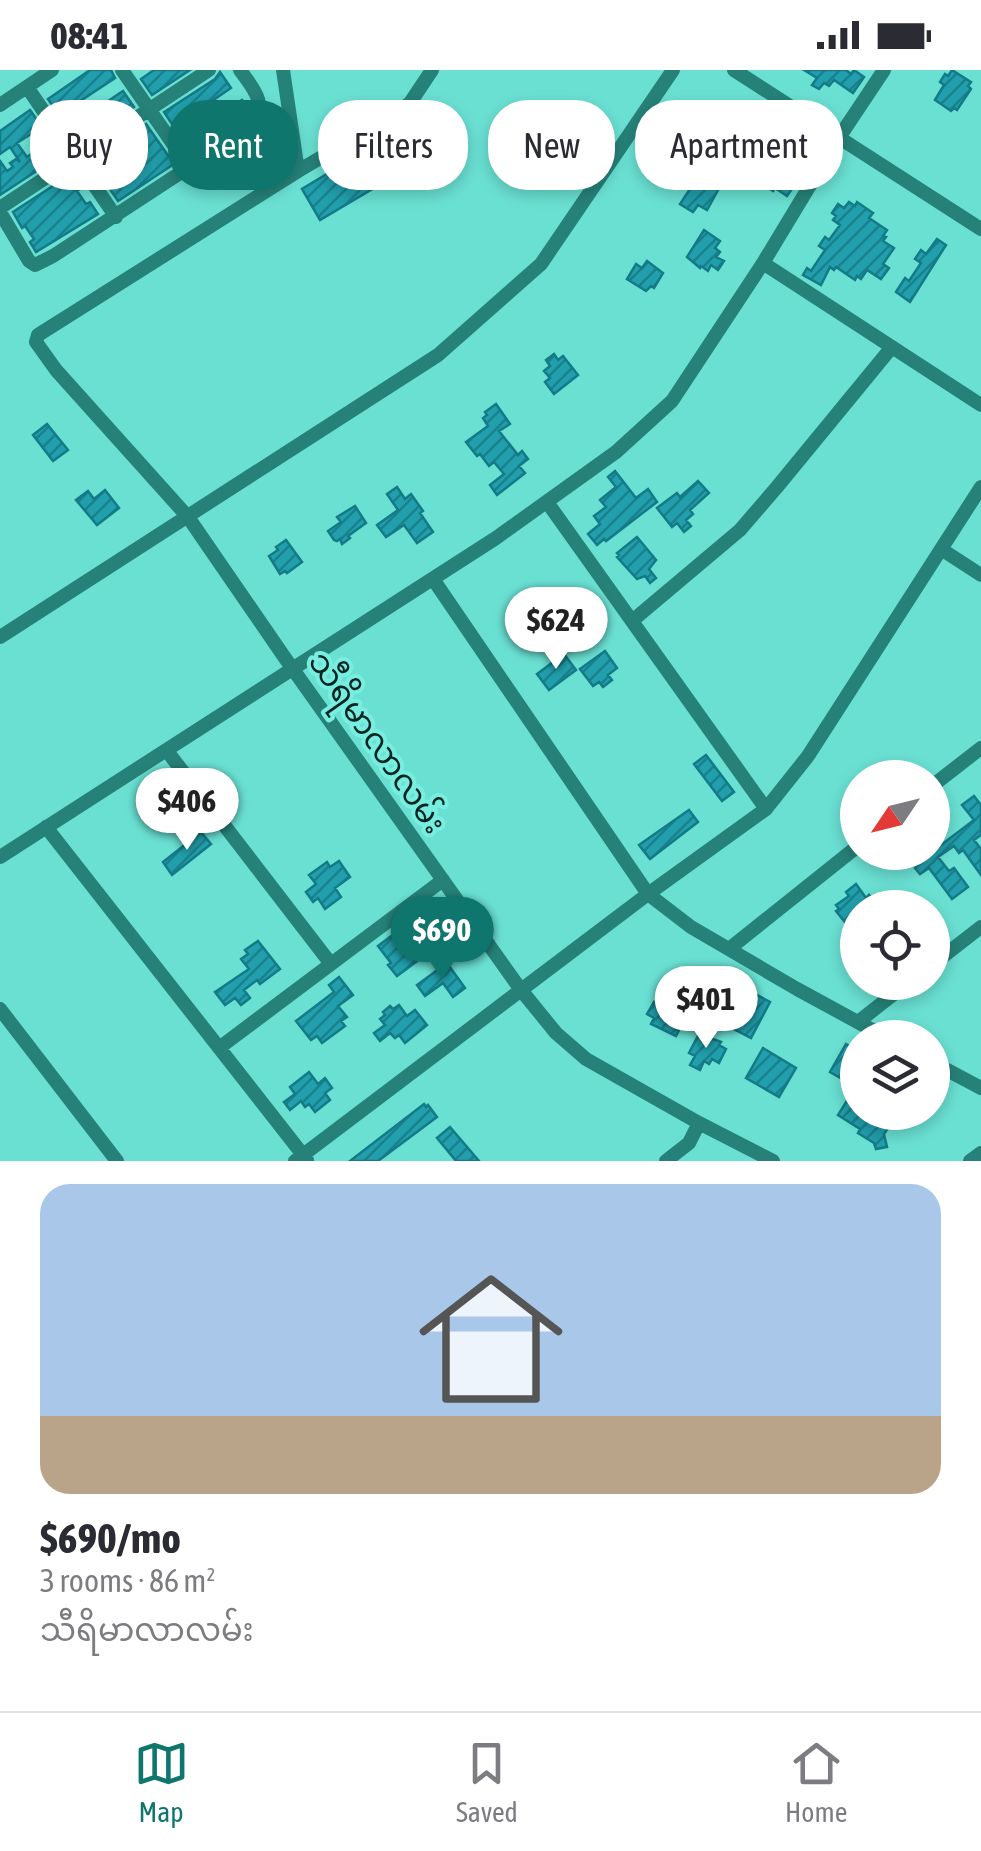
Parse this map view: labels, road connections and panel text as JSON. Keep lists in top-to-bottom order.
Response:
{
  "streets": {
    "street": ["သီရိမာလာလမ်း"]
  },
  "north": "bottom left",
  "page": {
    "status": "08:41",
    "chip": [
      "Buy",
      "Rent",
      "Filters",
      "New",
      "Apartment"
    ],
    "price": [
      "$624",
      "$406",
      "$690",
      "$401"
    ],
    "list": [
      {
        "name": "$690/mo",
        "note": "3 rooms · 86 m² · သီရိမာလာလမ်း"
      }
    ],
    "tabs": ["Map", "Saved", "Home"]
  }
}
